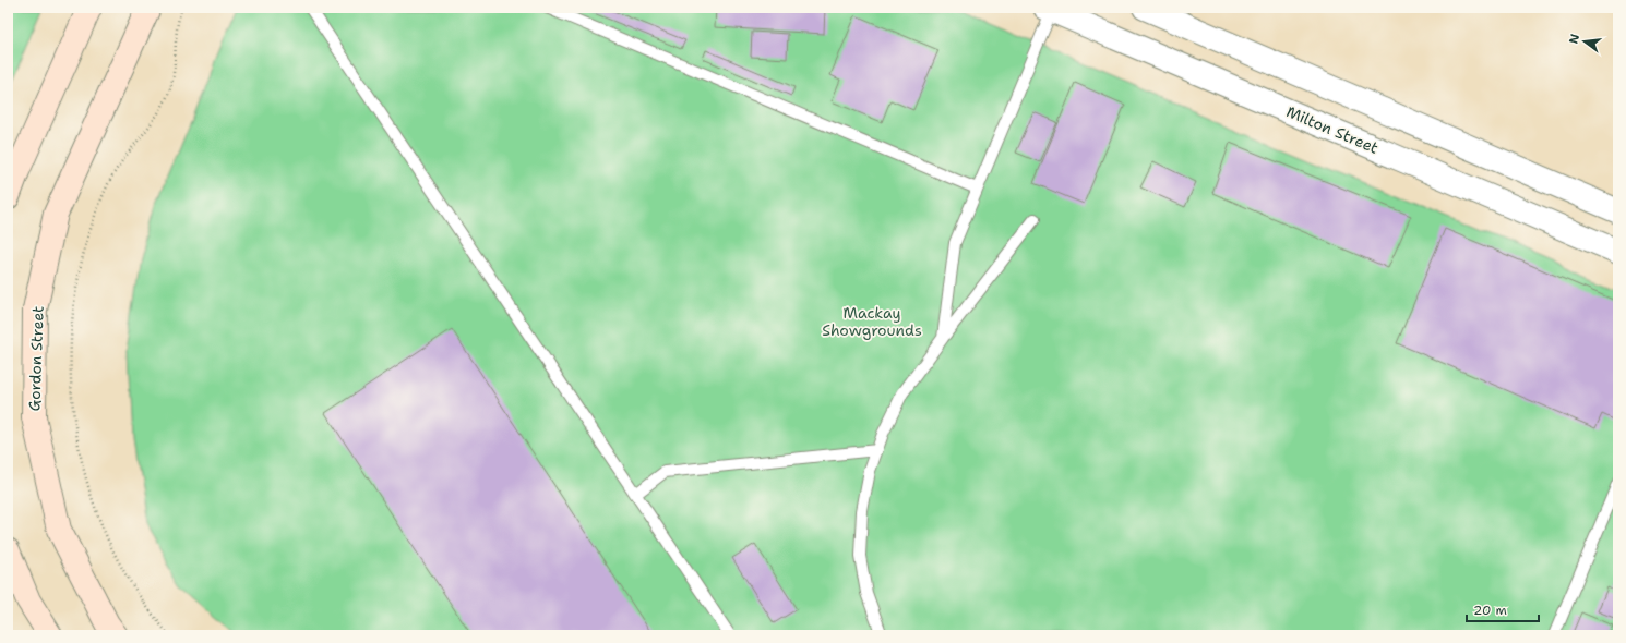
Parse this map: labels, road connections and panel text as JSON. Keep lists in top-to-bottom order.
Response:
{
  "streets": {
    "main road": ["Gordon Street"],
    "street": ["Milton Street"]
  },
  "parks": ["Mackay Showgrounds"],
  "scale_bar": "20 m",
  "north": "left"
}
